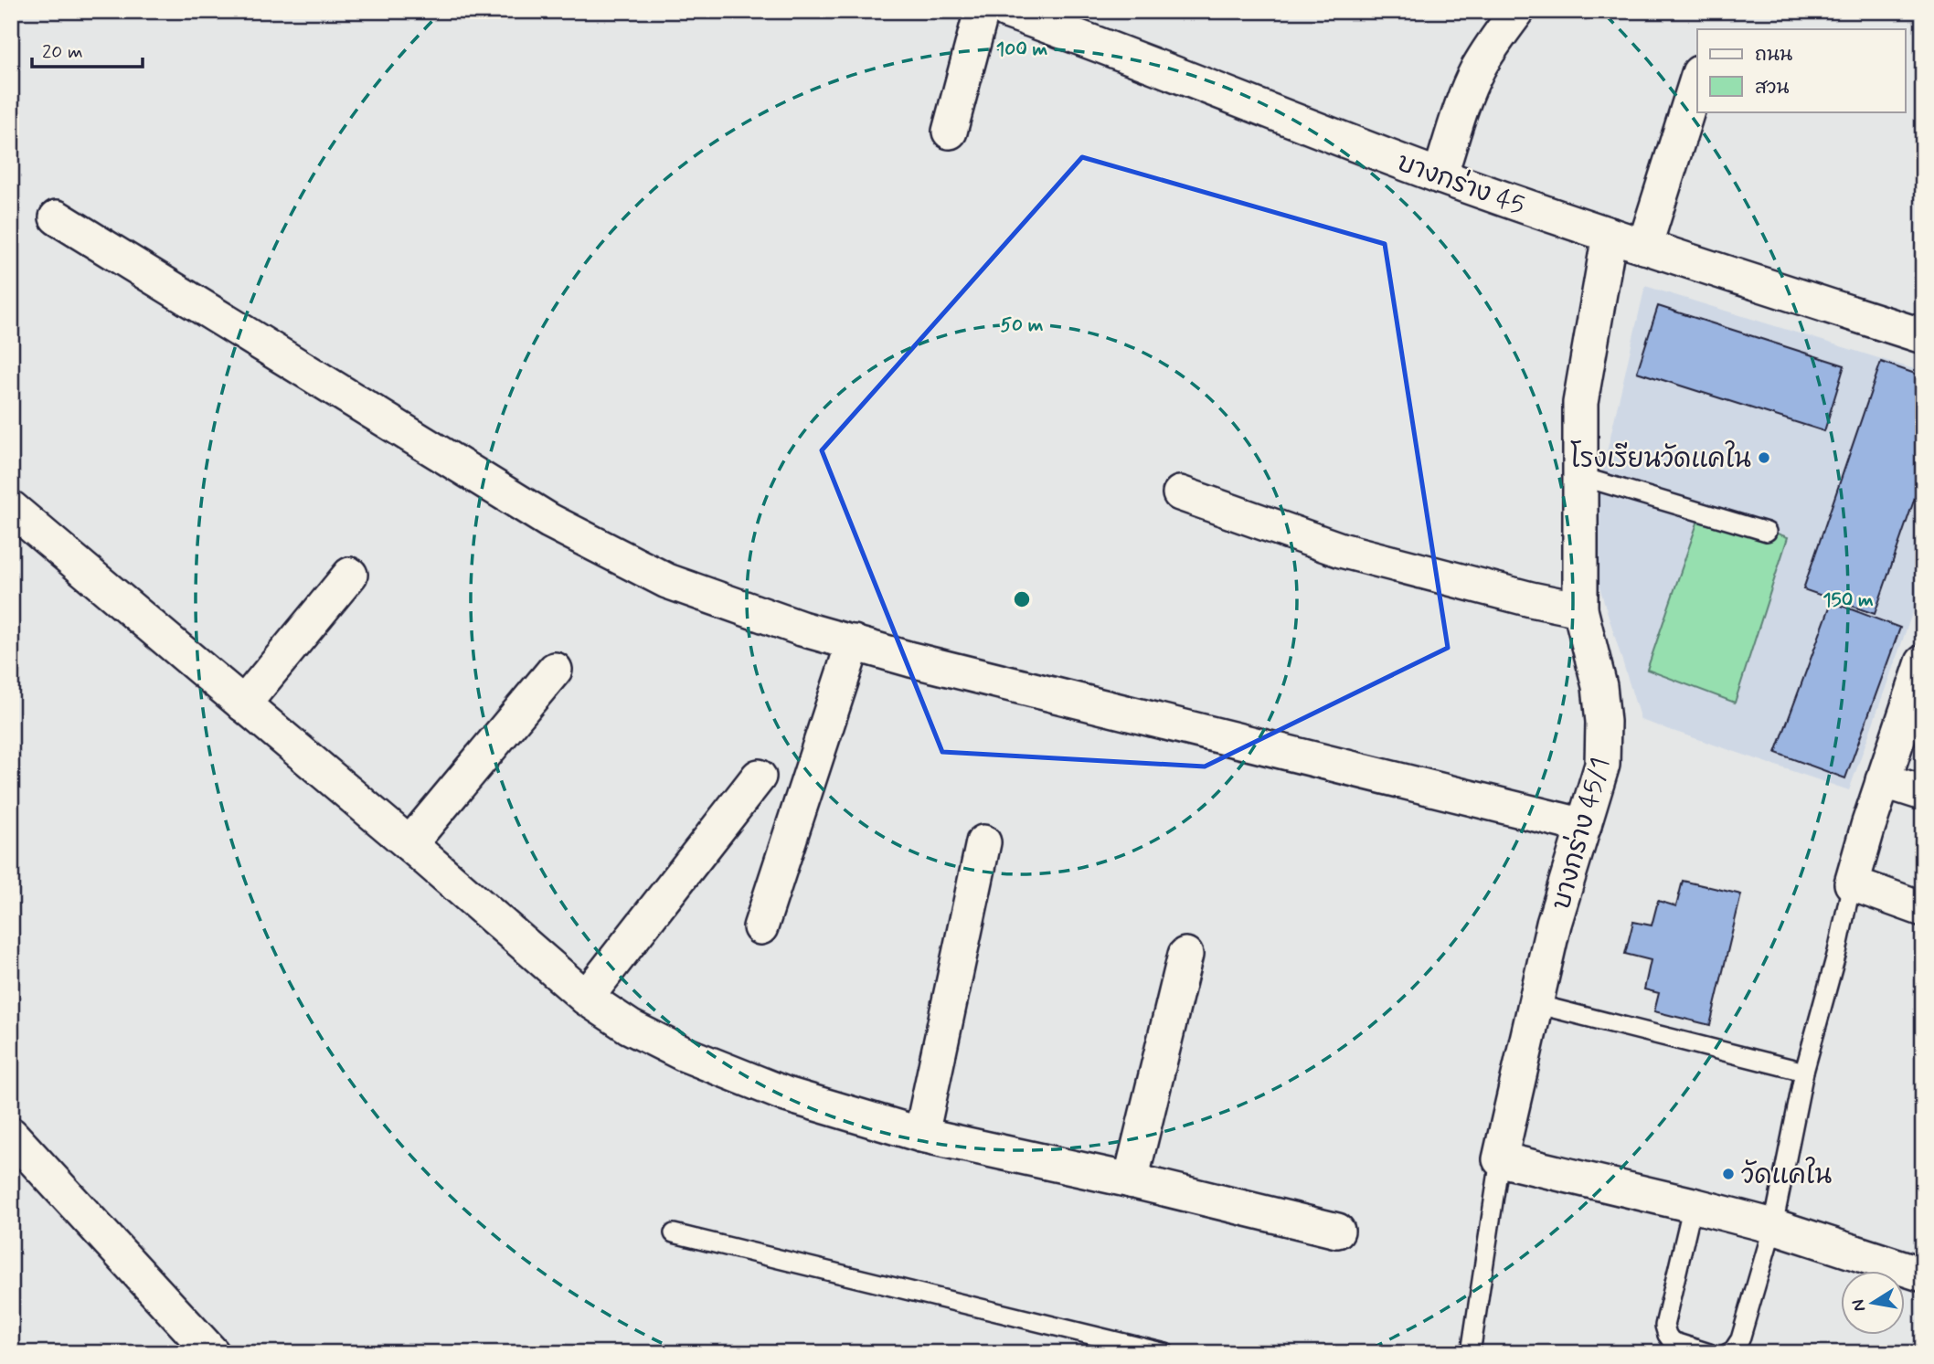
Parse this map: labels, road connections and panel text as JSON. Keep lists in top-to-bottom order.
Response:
{
  "streets": {
    "street": ["บางกร่าง 45", "บางกร่าง 45/1"]
  },
  "crossings": [
    ["บางกร่าง 45", "บางกร่าง 45/1"]
  ],
  "places": ["โรงเรียนวัดแคใน", "วัดแคใน"],
  "legend": ["ถนน", "สวน"],
  "scale_bar": "20 m",
  "north": "left",
  "rings": ["100 m", "50 m", "150 m"]
}
